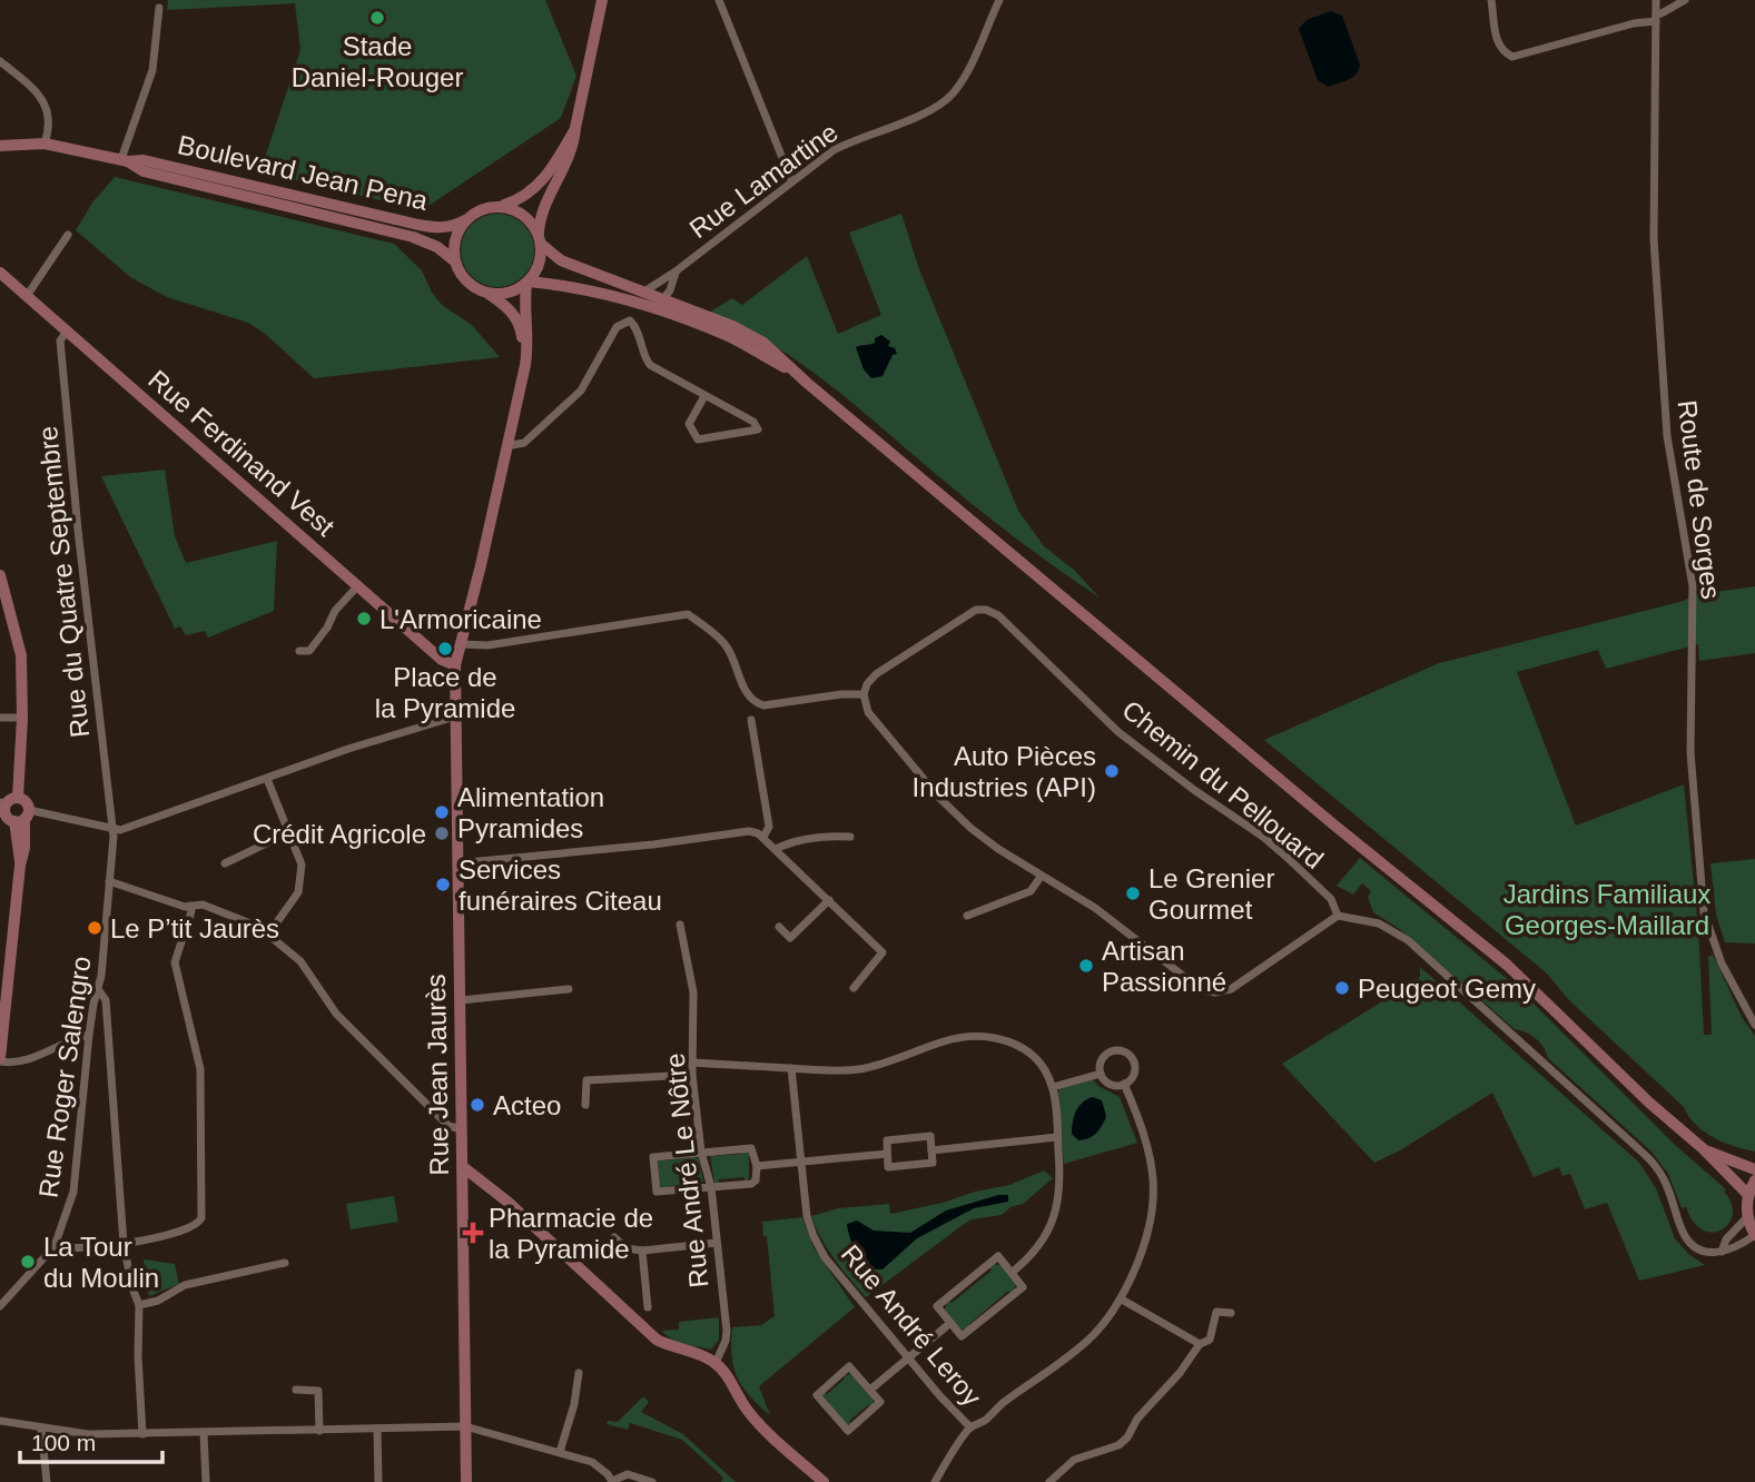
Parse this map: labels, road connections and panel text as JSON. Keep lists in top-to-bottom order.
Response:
{
  "streets": {
    "main road": ["Boulevard Jean Pena", "Rue Ferdinand Vest", "Rue Jean Jaurès"],
    "street": [
      "Rue Lamartine",
      "Route de Sorges",
      "Rue du Quatre Septembre",
      "Chemin du Pellouard",
      "Rue Roger Salengro",
      "Rue André Le Nôtre",
      "Rue André Leroy"
    ]
  },
  "crossings": [
    ["Rue Ferdinand Vest", "Rue du Quatre Septembre"],
    ["Rue Ferdinand Vest", "Rue Jean Jaurès"],
    ["Rue du Quatre Septembre", "Rue Roger Salengro"]
  ],
  "parks": ["Jardins Familiaux Georges-Maillard"],
  "places": {
    "other": [
      "Stade Daniel-Rouger",
      "L'Armoricaine",
      "Place de la Pyramide",
      "Auto Pièces Industries (API)",
      "Alimentation Pyramides",
      "Crédit Agricole",
      "Services funéraires Citeau",
      "Le Grenier Gourmet",
      "Le P’tit Jaurès",
      "Artisan Passionné",
      "Peugeot Gemy",
      "Acteo",
      "La Tour du Moulin"
    ],
    "health": ["Pharmacie de la Pyramide"]
  },
  "scale_bar": "100 m"
}
